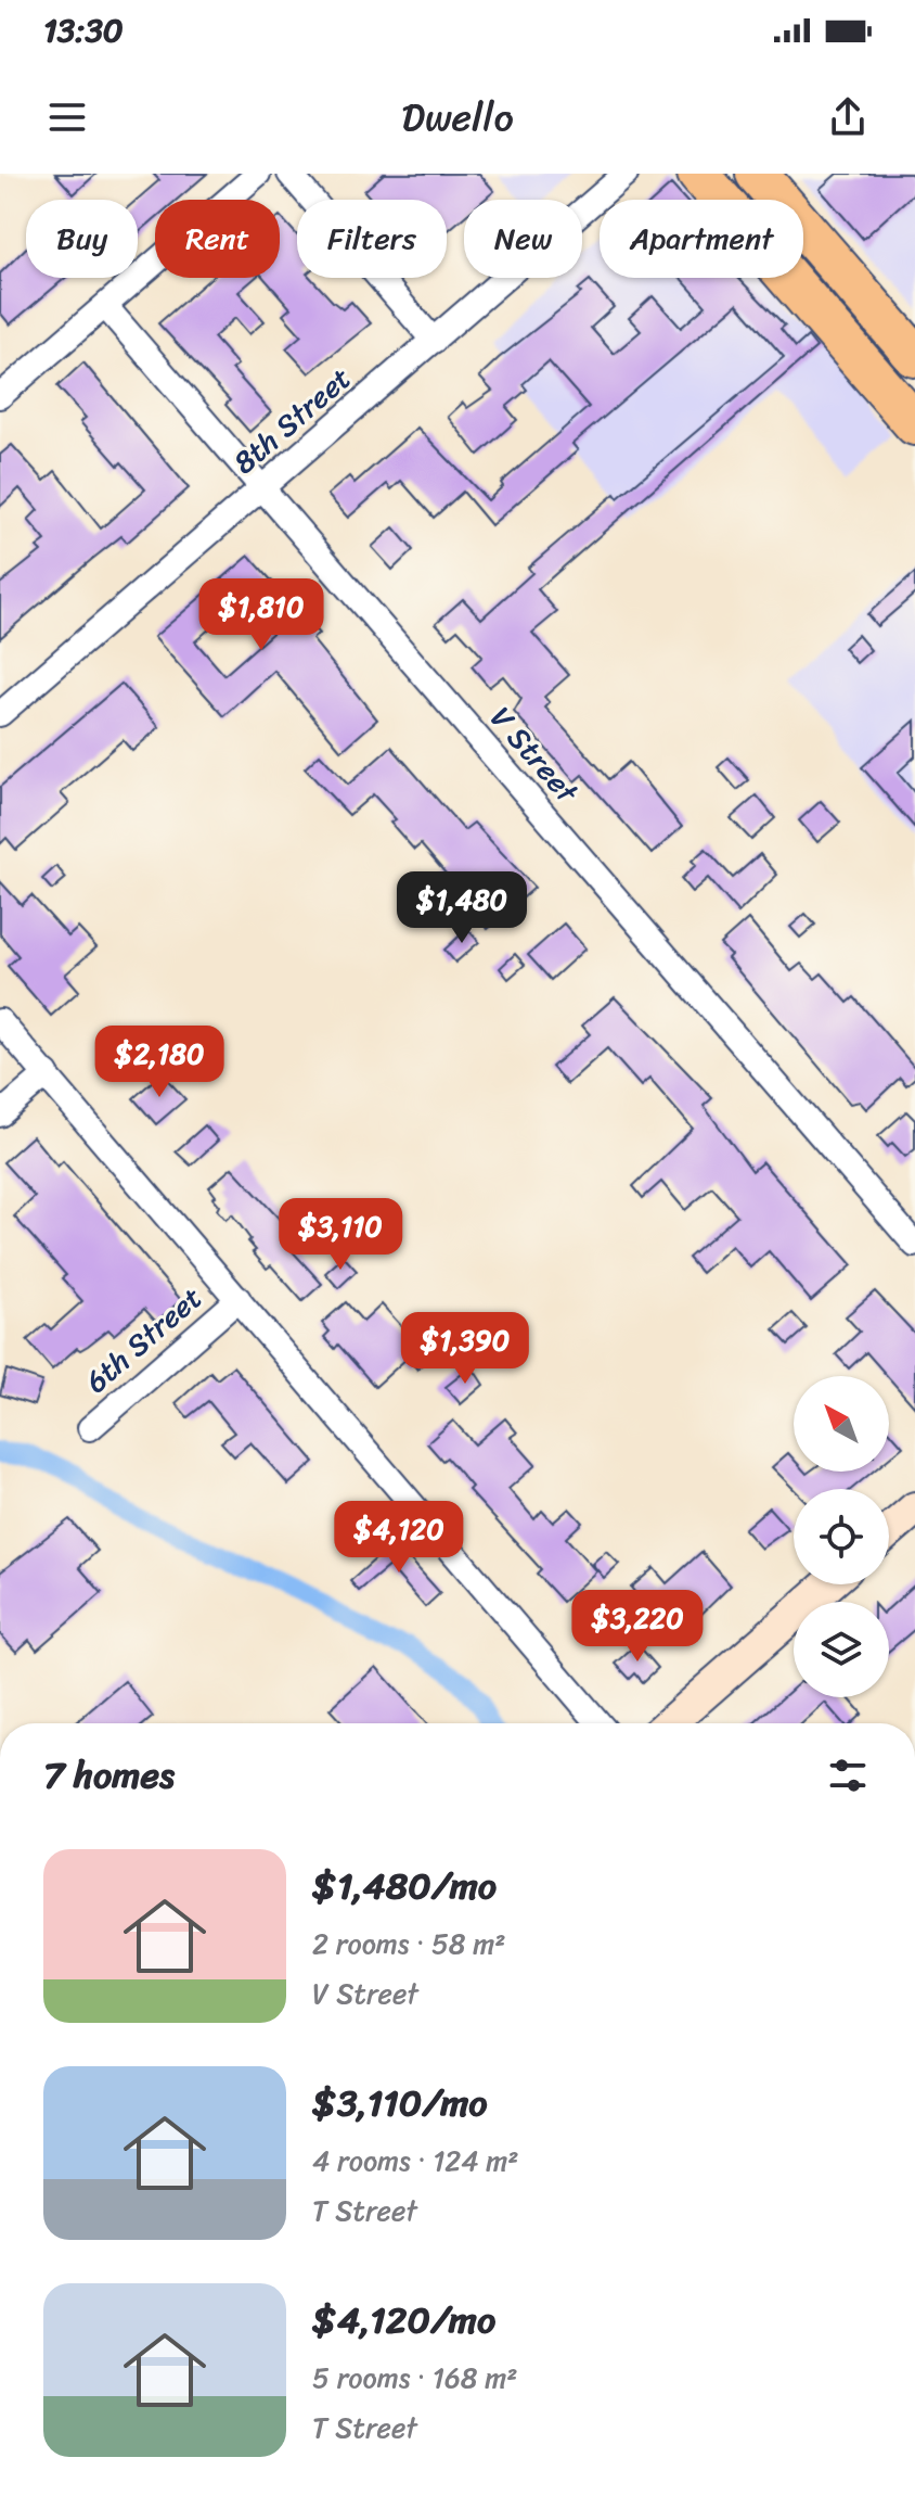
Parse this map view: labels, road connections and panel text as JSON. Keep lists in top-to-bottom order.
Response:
{
  "streets": {
    "street": ["8th Street", "V Street", "6th Street"]
  },
  "crossings": [
    ["8th Street", "V Street"]
  ],
  "north": "top left",
  "page": {
    "status": "13:30",
    "header": "Dwello",
    "chip": [
      "Buy",
      "Rent",
      "Filters",
      "New",
      "Apartment"
    ],
    "price": [
      "$1,810",
      "$1,480",
      "$2,180",
      "$3,110",
      "$1,390",
      "$4,120",
      "$3,220"
    ],
    "heading": "7 homes",
    "list": [
      {
        "name": "$1,480/mo",
        "note": "2 rooms · 58 m² · V Street"
      },
      {
        "name": "$3,110/mo",
        "note": "4 rooms · 124 m² · T Street"
      },
      {
        "name": "$4,120/mo",
        "note": "5 rooms · 168 m² · T Street"
      }
    ]
  }
}
